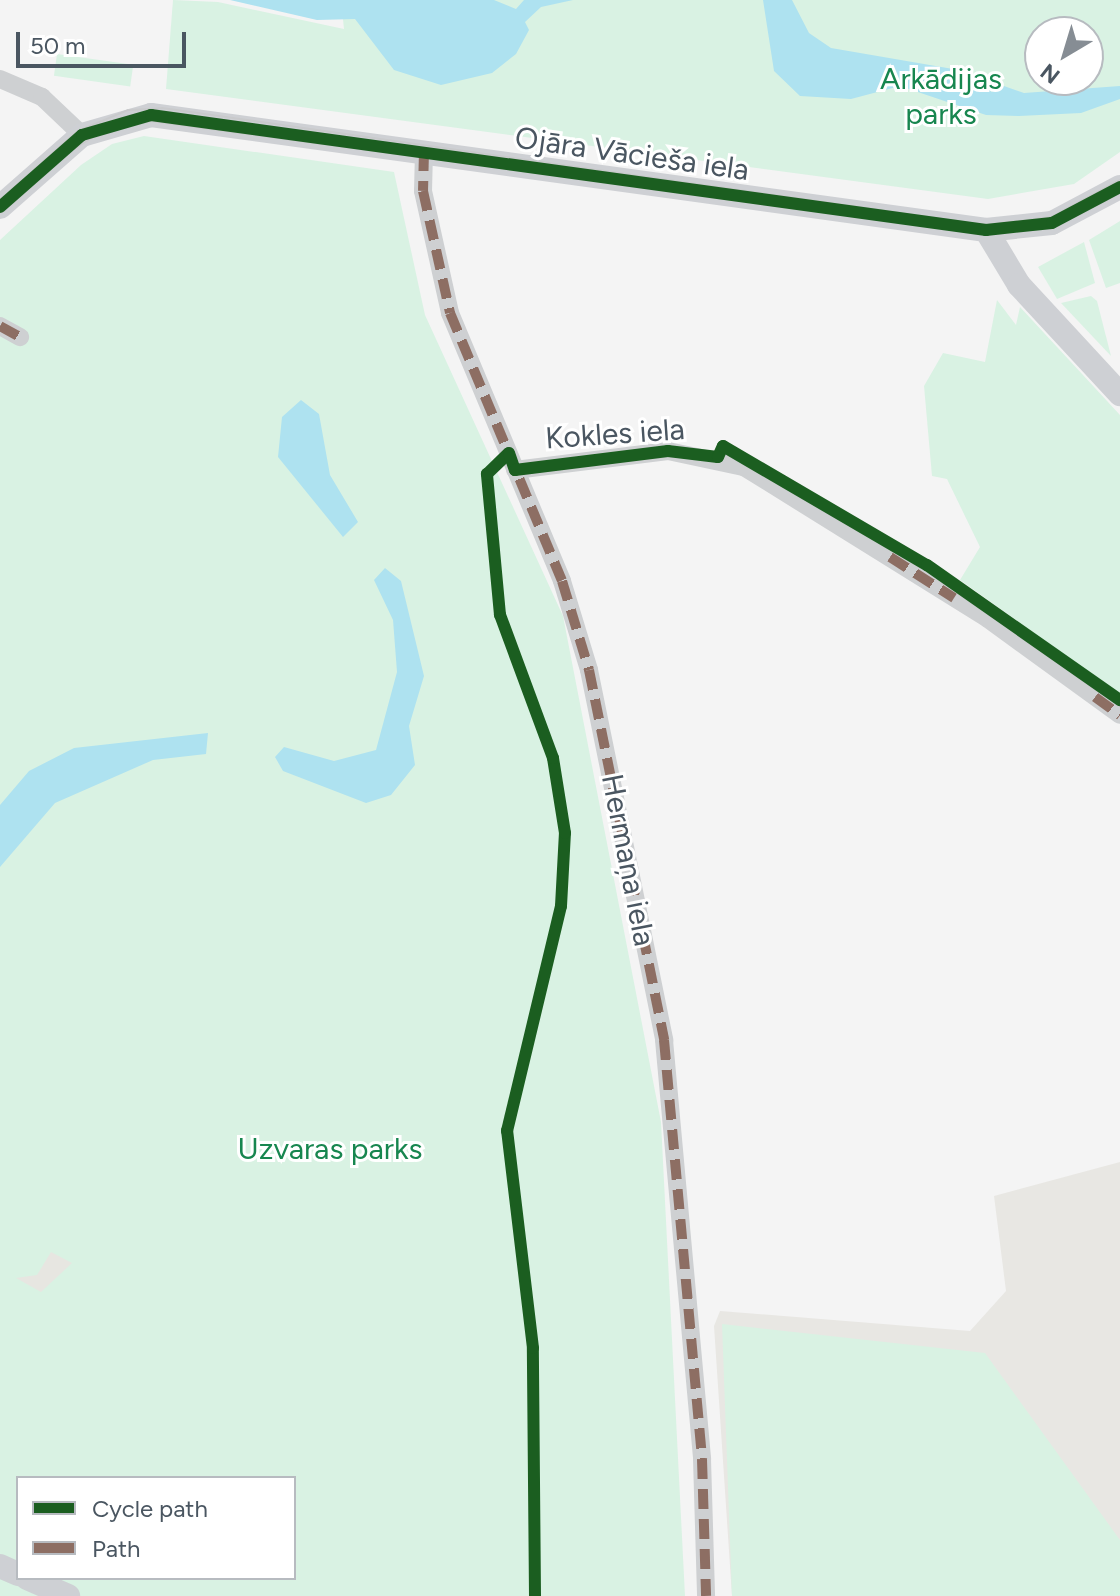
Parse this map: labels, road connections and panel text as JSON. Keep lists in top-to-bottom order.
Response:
{
  "streets": {
    "street": ["Ojāra Vācieša iela", "Kokles iela", "Hermaņa iela"]
  },
  "crossings": [
    ["Ojāra Vācieša iela", "Hermaņa iela"],
    ["Kokles iela", "Hermaņa iela"]
  ],
  "parks": ["Arkādijas parks", "Uzvaras parks"],
  "legend": ["Cycle path", "Path"],
  "scale_bar": "50 m",
  "north": "bottom left"
}
